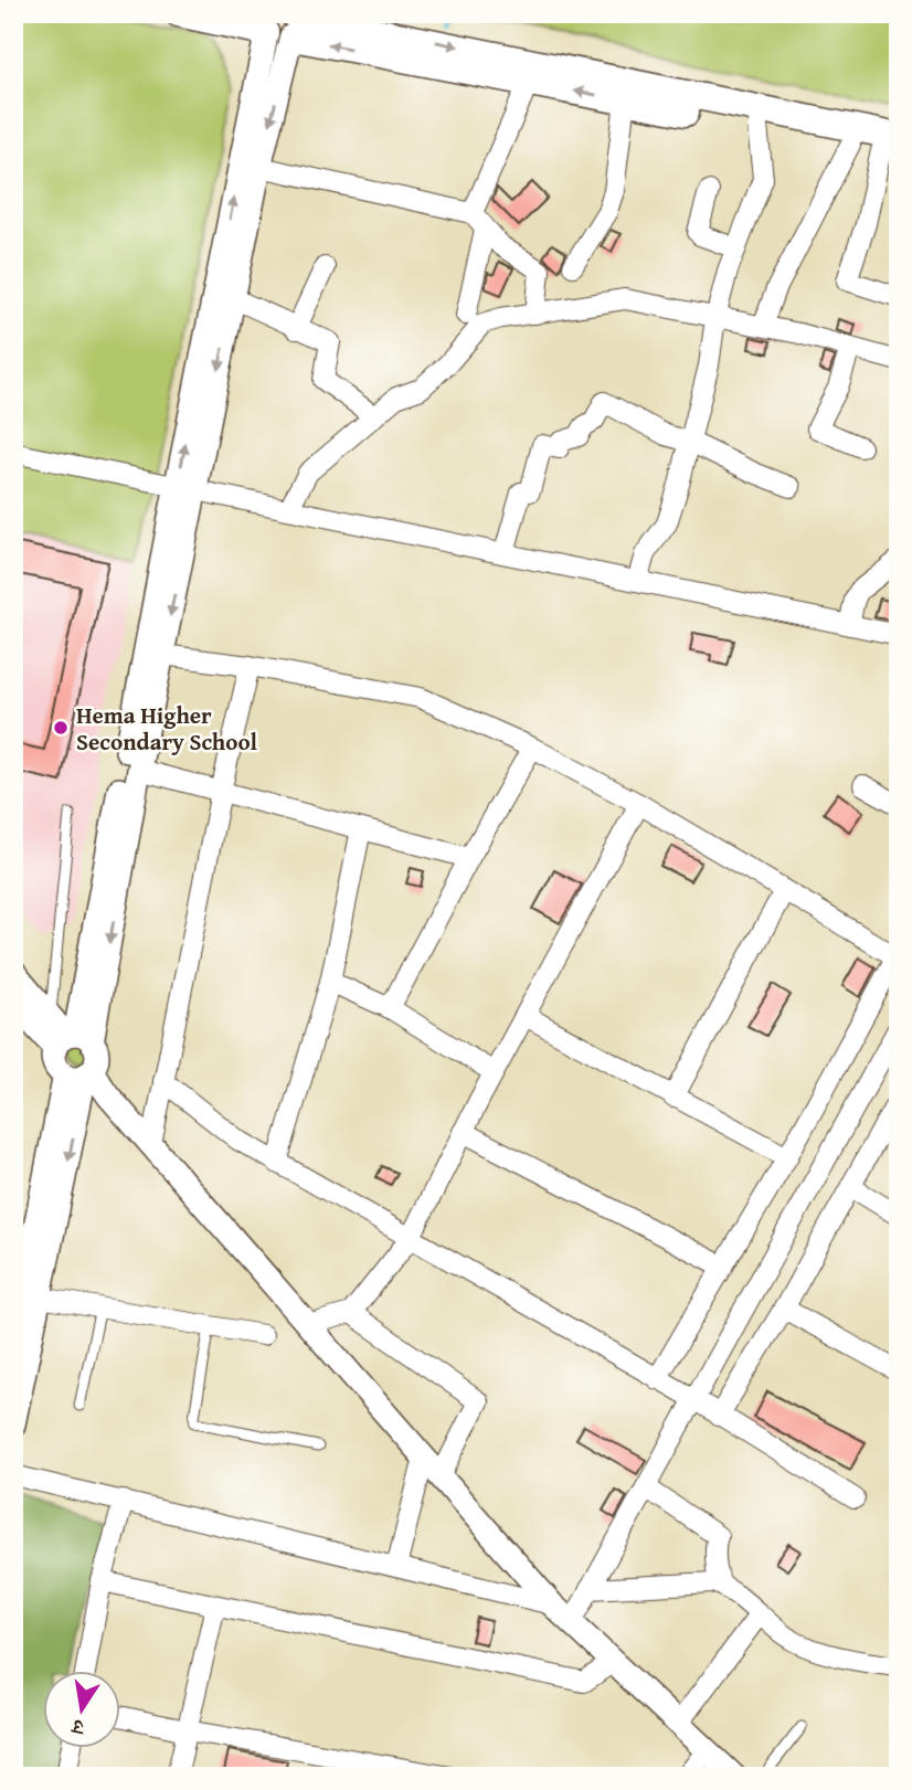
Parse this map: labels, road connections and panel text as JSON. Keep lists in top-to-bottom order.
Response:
{
  "places": ["Hema Higher Secondary School"],
  "north": "bottom"
}
